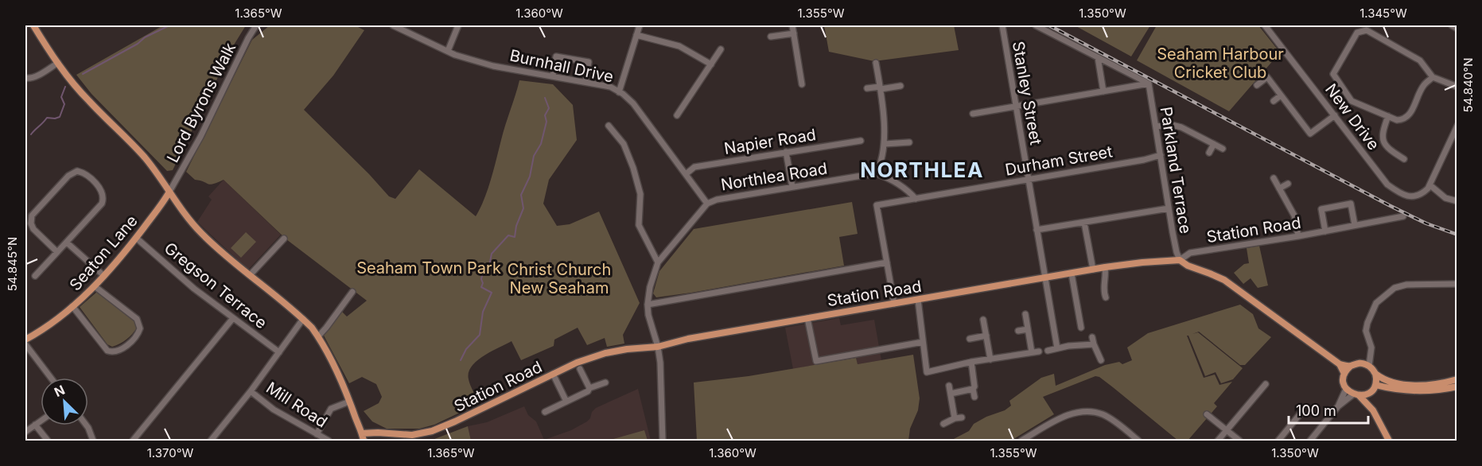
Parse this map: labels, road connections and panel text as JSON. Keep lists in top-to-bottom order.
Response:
{
  "streets": {
    "main road": ["Station Road", "Seaton Lane"],
    "street": [
      "Burnhall Drive",
      "Stanley Street",
      "Lord Byrons Walk",
      "New Drive",
      "Napier Road",
      "Durham Street",
      "Parkland Terrace",
      "Northlea Road",
      "Gregson Terrace",
      "Mill Road"
    ]
  },
  "crossings": [
    ["Burnhall Drive", "Napier Road"],
    ["Burnhall Drive", "Northlea Road"],
    ["Stanley Street", "Durham Street"],
    ["Stanley Street", "Station Road"],
    ["Lord Byrons Walk", "Seaton Lane"],
    ["Durham Street", "Parkland Terrace"],
    ["Parkland Terrace", "Station Road"],
    ["Northlea Road", "Station Road"],
    ["Seaton Lane", "Gregson Terrace"]
  ],
  "districts": ["NORTHLEA"],
  "parks": ["Seaham Harbour Cricket Club", "Seaham Town Park", "Christ Church New Seaham"],
  "scale_bar": "100 m",
  "north": "top left",
  "coordinates": [
    "1.365°W",
    "1.360°W",
    "1.355°W",
    "1.350°W",
    "1.345°W",
    "54.840°N",
    "54.845°N",
    "1.370°W"
  ]
}
